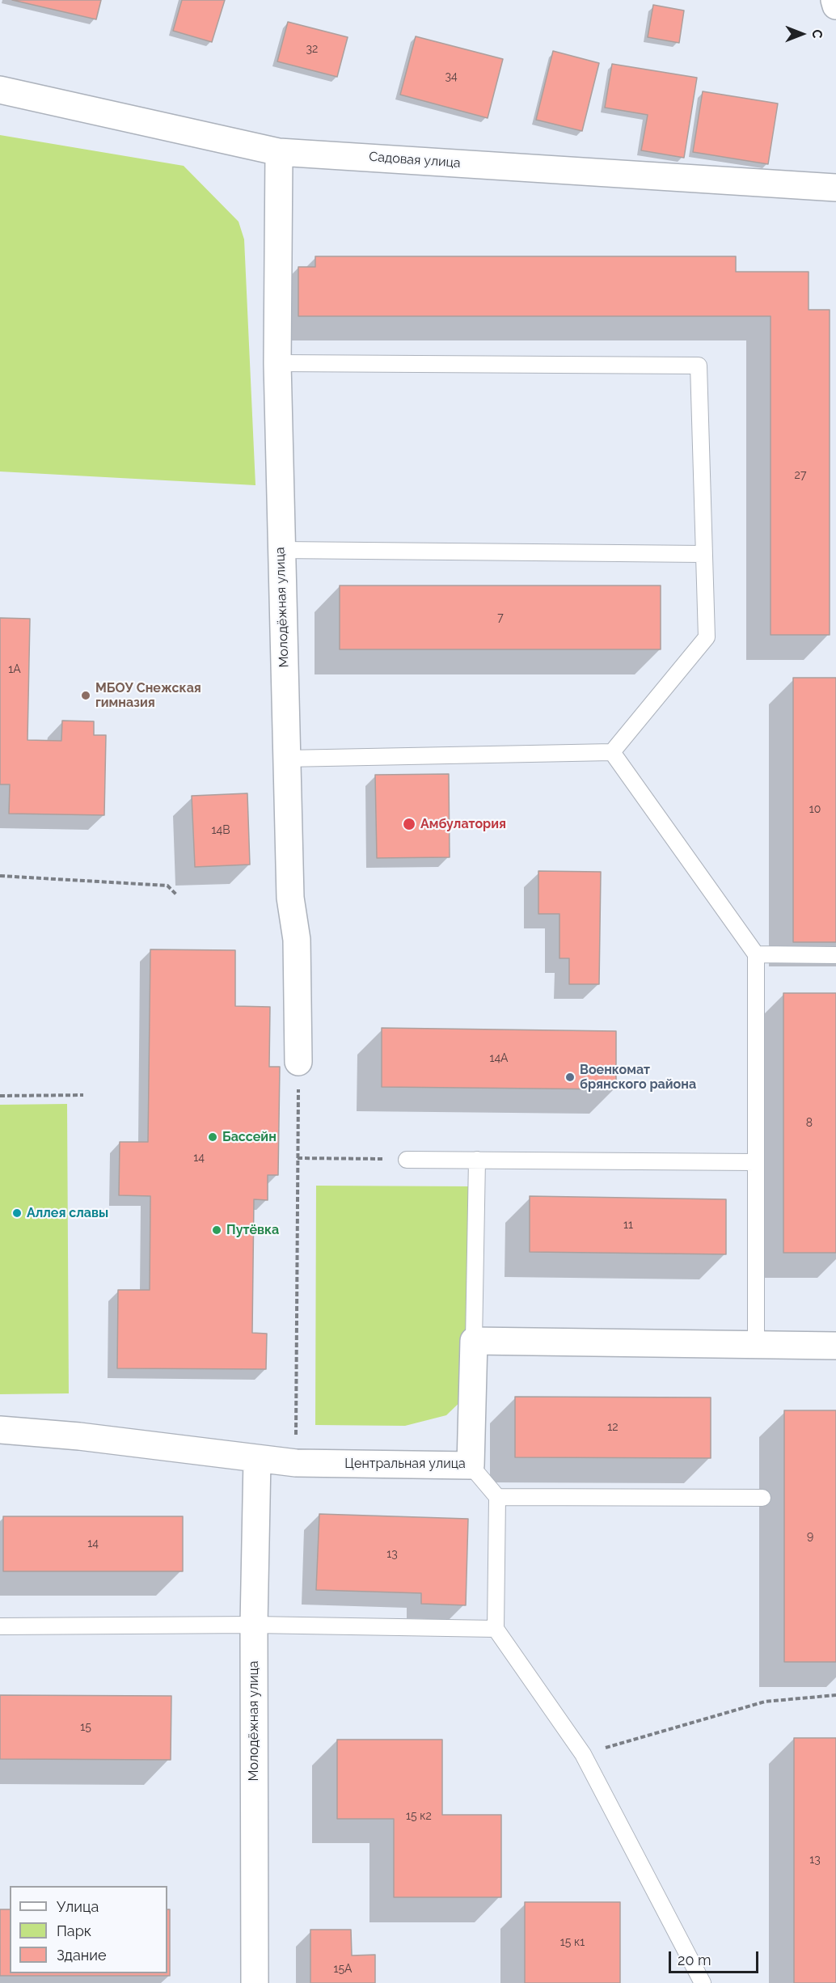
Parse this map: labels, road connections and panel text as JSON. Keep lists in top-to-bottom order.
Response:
{
  "streets": {
    "street": ["Садовая улица", "Молодёжная улица", "Центральная улица"]
  },
  "crossings": [
    ["Садовая улица", "Молодёжная улица"],
    ["Молодёжная улица", "Центральная улица"]
  ],
  "places": [
    "МБОУ Снежская гимназия",
    "Амбулатория",
    "Военкомат брянского района",
    "Бассейн",
    "Аллея славы",
    "Путёвка"
  ],
  "house_numbers": [
    "32",
    "34",
    "27",
    "7",
    "1А",
    "10",
    "14В",
    "14А",
    "8",
    "14",
    "11",
    "12",
    "9",
    "14",
    "13",
    "15",
    "15 к2",
    "13",
    "15 к1",
    "15А"
  ],
  "legend": ["Улица", "Парк", "Здание"],
  "scale_bar": "20 m",
  "north": "right"
}
